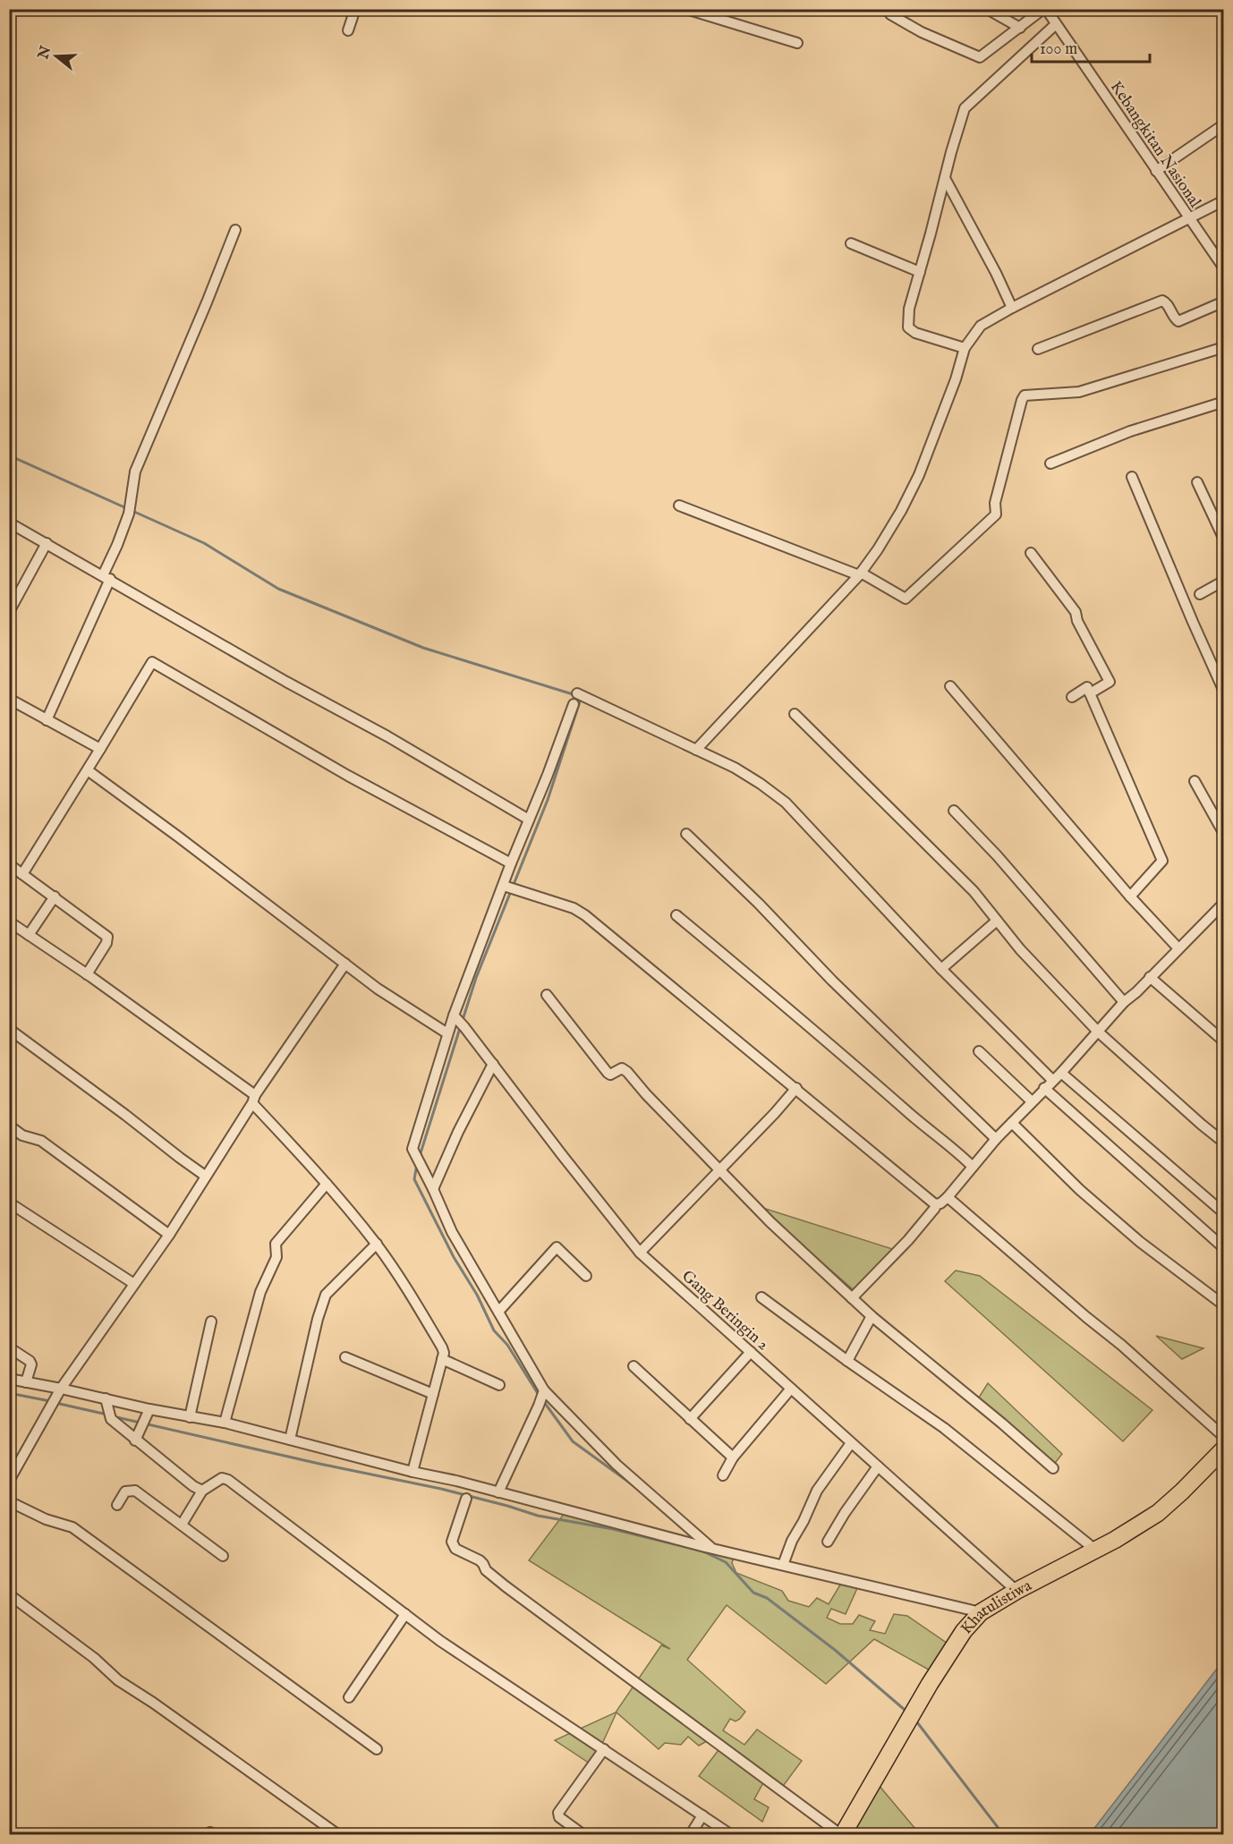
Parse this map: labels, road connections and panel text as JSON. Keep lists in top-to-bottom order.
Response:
{
  "streets": {
    "highway": ["Khatulistiwa"],
    "street": ["Kebangkitan Nasional", "Gang Beringin 2"]
  },
  "crossings": [
    ["Gang Beringin 2", "Khatulistiwa"]
  ],
  "scale_bar": "100 m",
  "north": "left"
}
